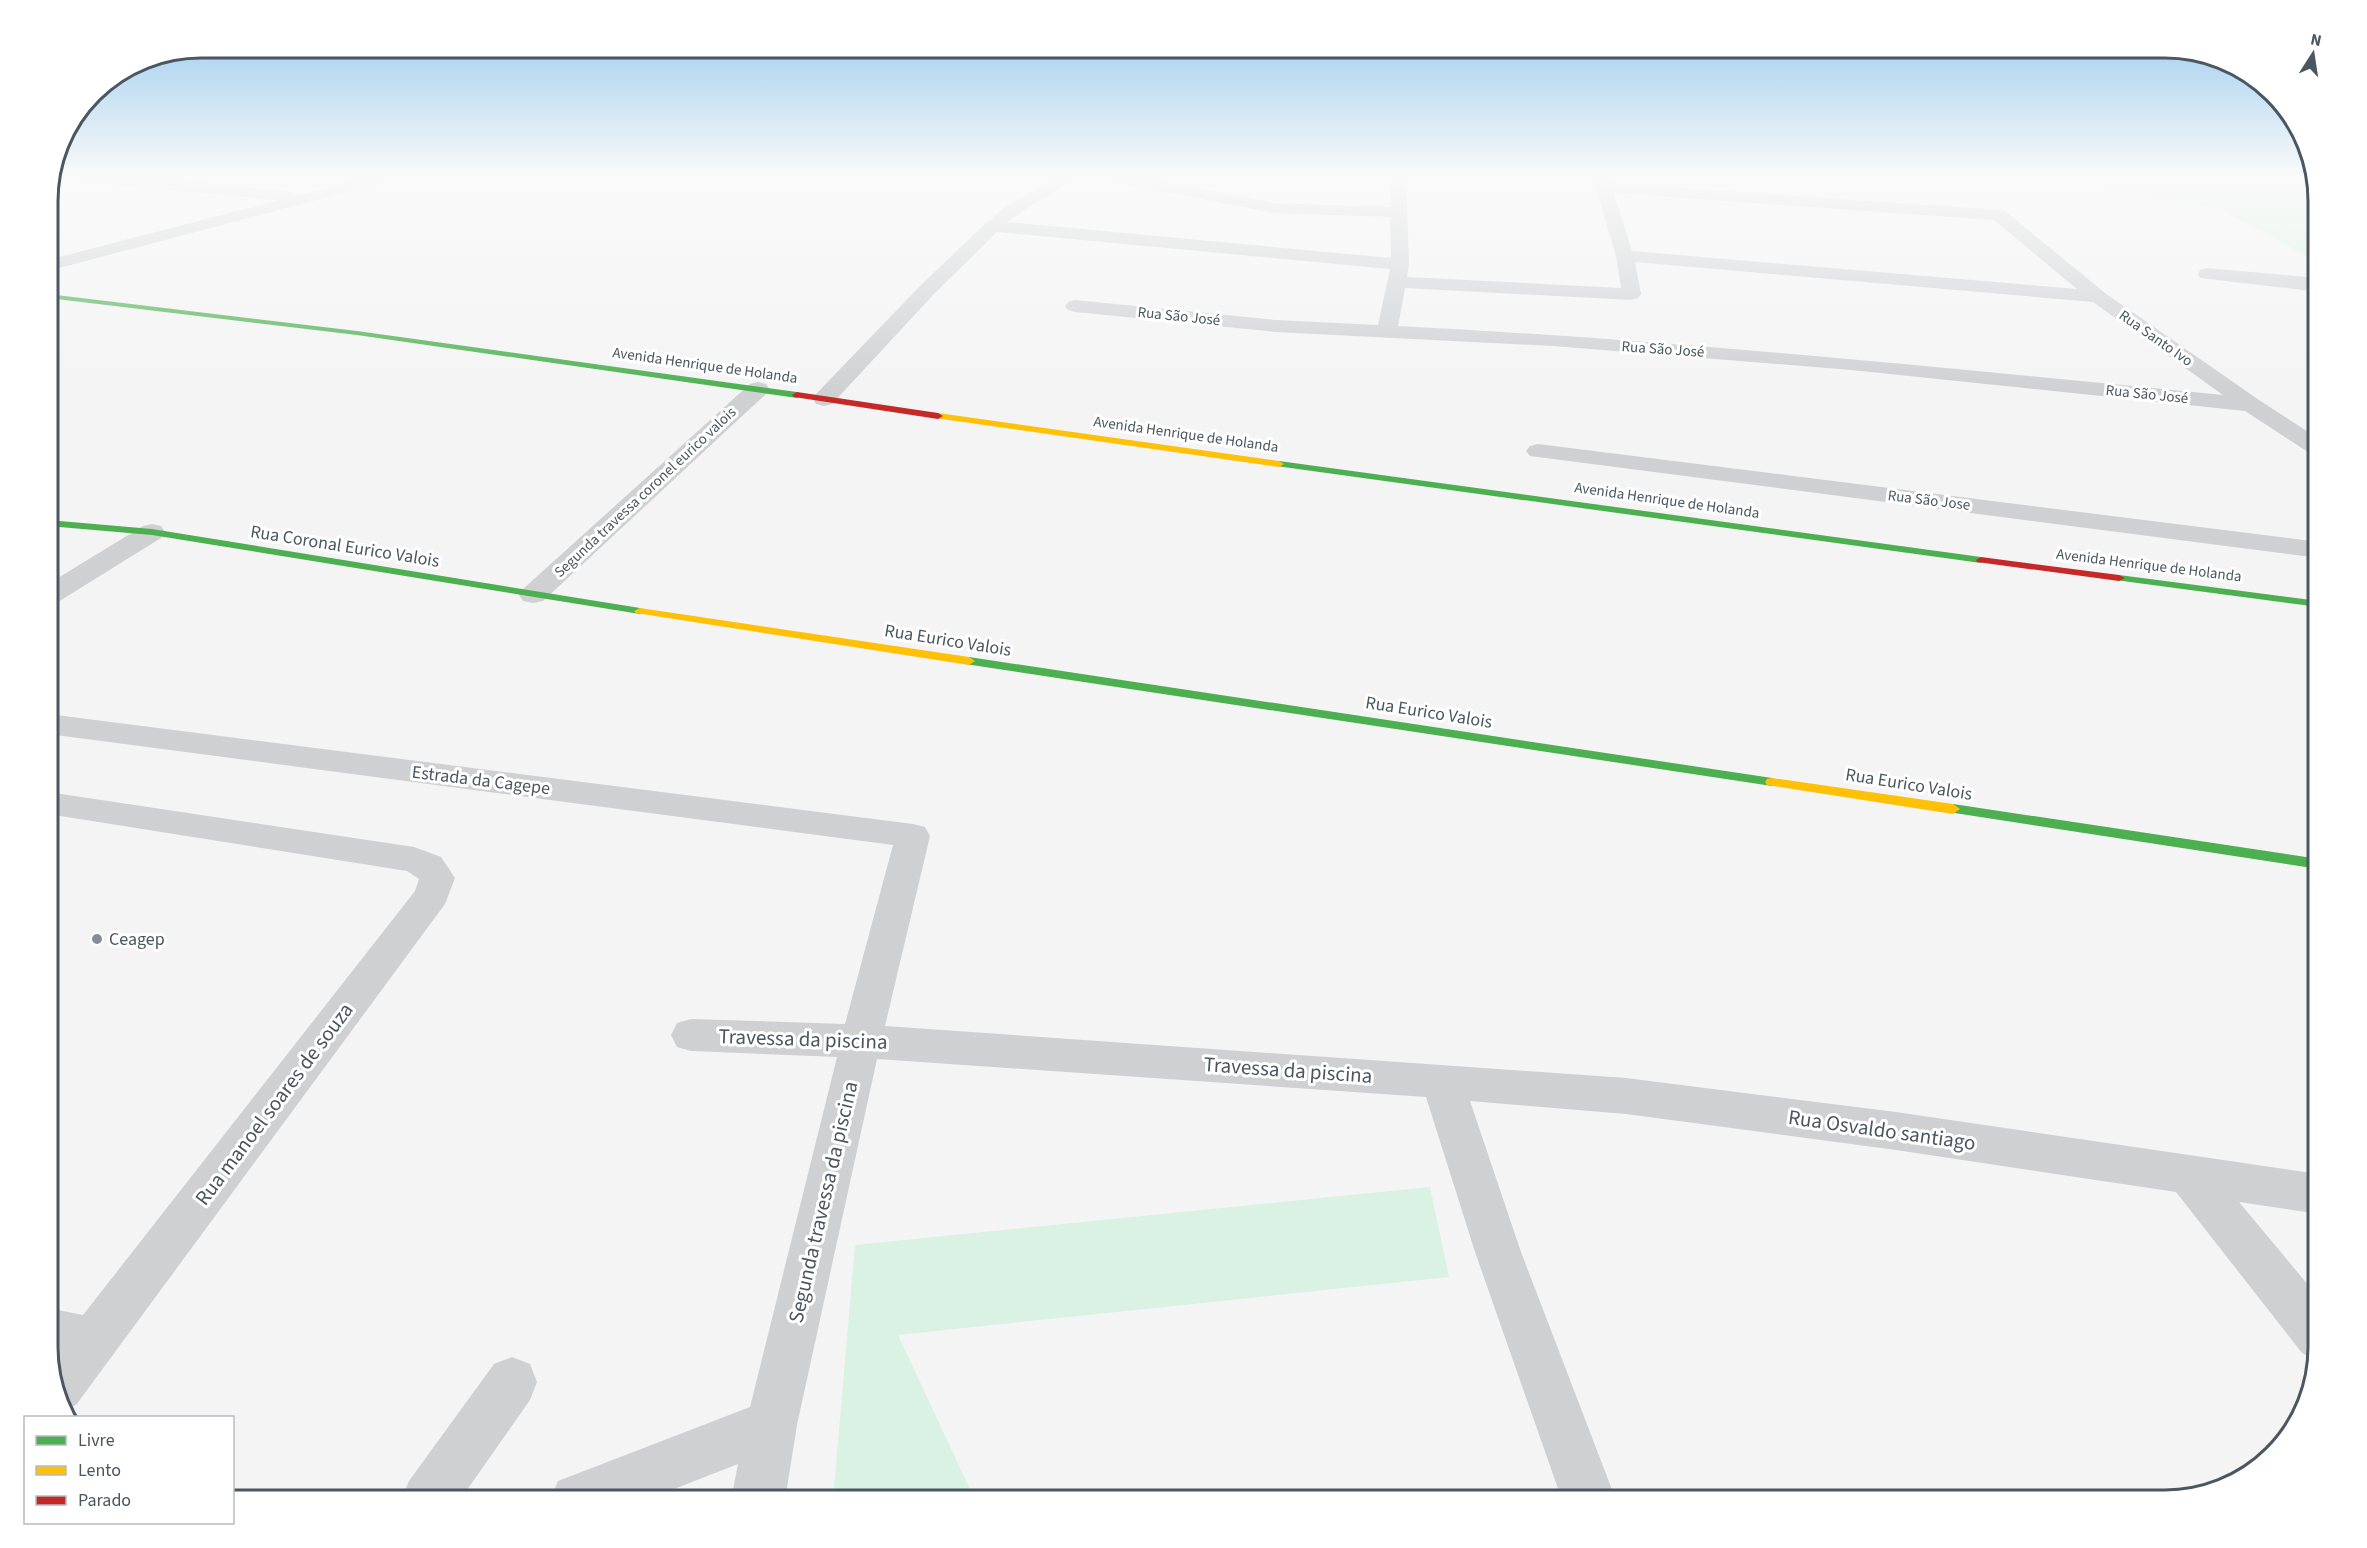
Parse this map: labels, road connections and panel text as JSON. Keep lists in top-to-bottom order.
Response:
{
  "streets": {
    "main road": ["Avenida Henrique de Holanda", "Rua Coronal Eurico Valois", "Rua Eurico Valois"],
    "street": [
      "Rua São José",
      "Rua Santo Ivo",
      "Segunda travessa coronel eurico valois",
      "Rua São Jose",
      "Estrada da Cagepe",
      "Travessa da piscina",
      "Rua manoel soares de souza",
      "Rua Osvaldo santiago",
      "Segunda travessa da piscina"
    ]
  },
  "crossings": [
    ["Rua São José", "Rua Santo Ivo"],
    ["Avenida Henrique de Holanda", "Segunda travessa coronel eurico valois"],
    ["Segunda travessa coronel eurico valois", "Rua Coronal Eurico Valois"],
    ["Segunda travessa coronel eurico valois", "Rua Eurico Valois"],
    ["Rua Coronal Eurico Valois", "Rua Eurico Valois"],
    ["Estrada da Cagepe", "Segunda travessa da piscina"],
    ["Travessa da piscina", "Rua Osvaldo santiago"],
    ["Travessa da piscina", "Segunda travessa da piscina"]
  ],
  "places": ["Ceagep"],
  "legend": ["Livre", "Lento", "Parado"],
  "north": "top"
}
